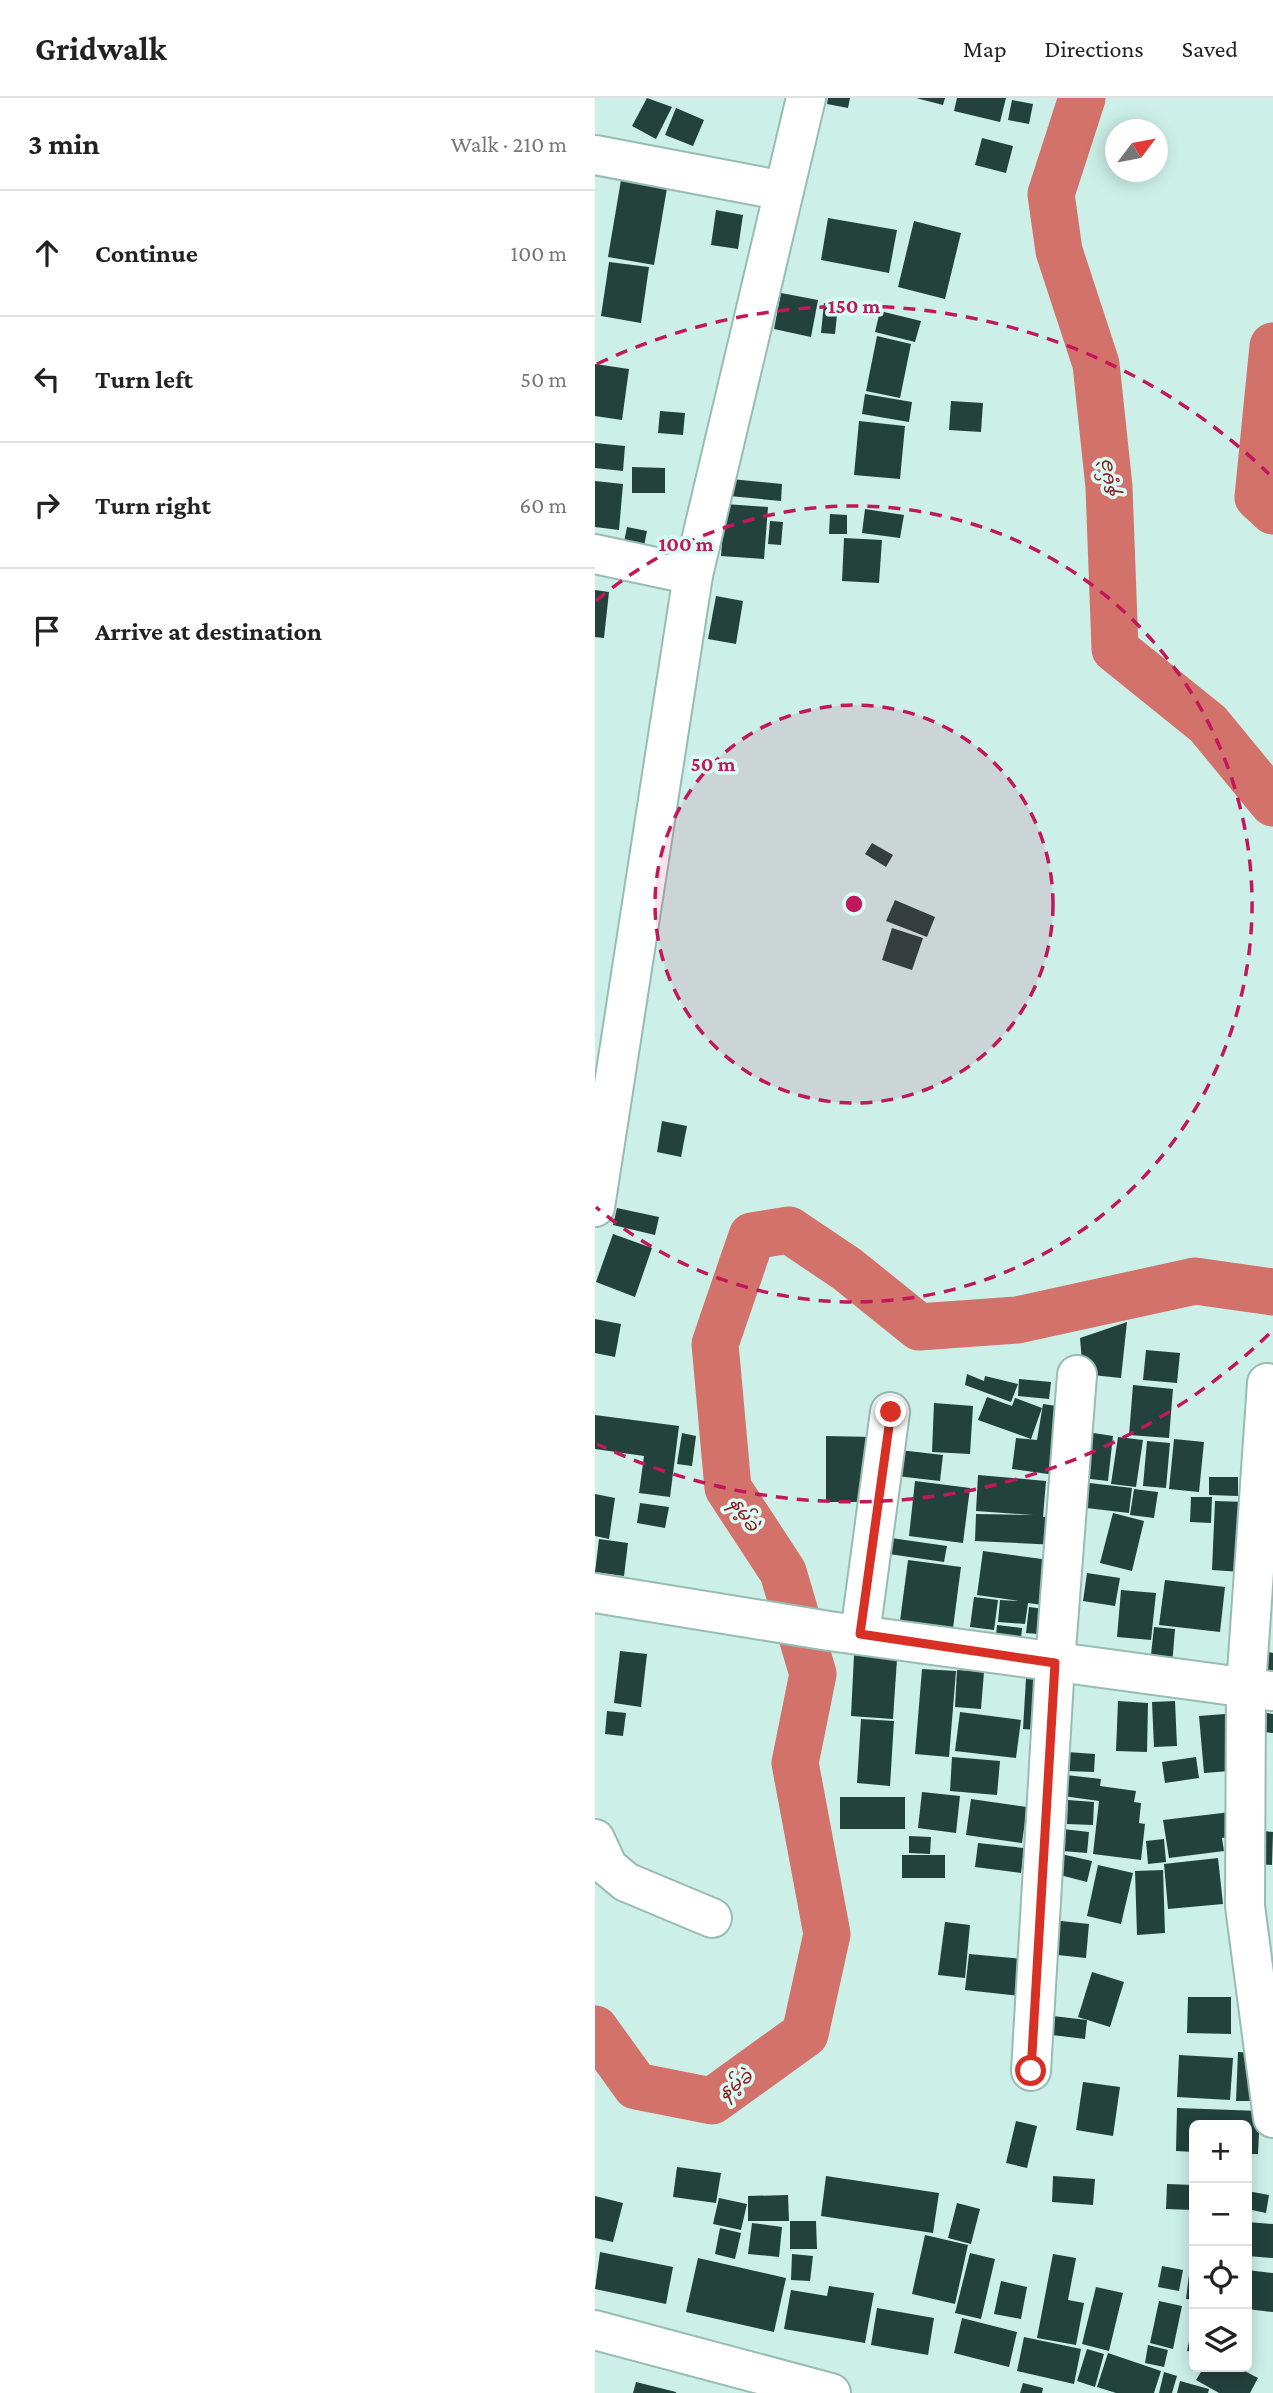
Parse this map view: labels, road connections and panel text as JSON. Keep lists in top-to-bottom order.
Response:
{
  "water": ["နမ့်ခဲ"],
  "north": "top right",
  "page": {
    "header": "Gridwalk",
    "nav": ["Map", "Directions", "Saved"],
    "heading": ["3 min", "Walk · 210 m"],
    "list": [
      ["Continue", "100 m"],
      ["Turn left", "50 m"],
      ["Turn right", "60 m"],
      "Arrive at destination"
    ],
    "map_buttons": ["+", "−"]
  },
  "rings": ["150 m", "100 m", "50 m"]
}
